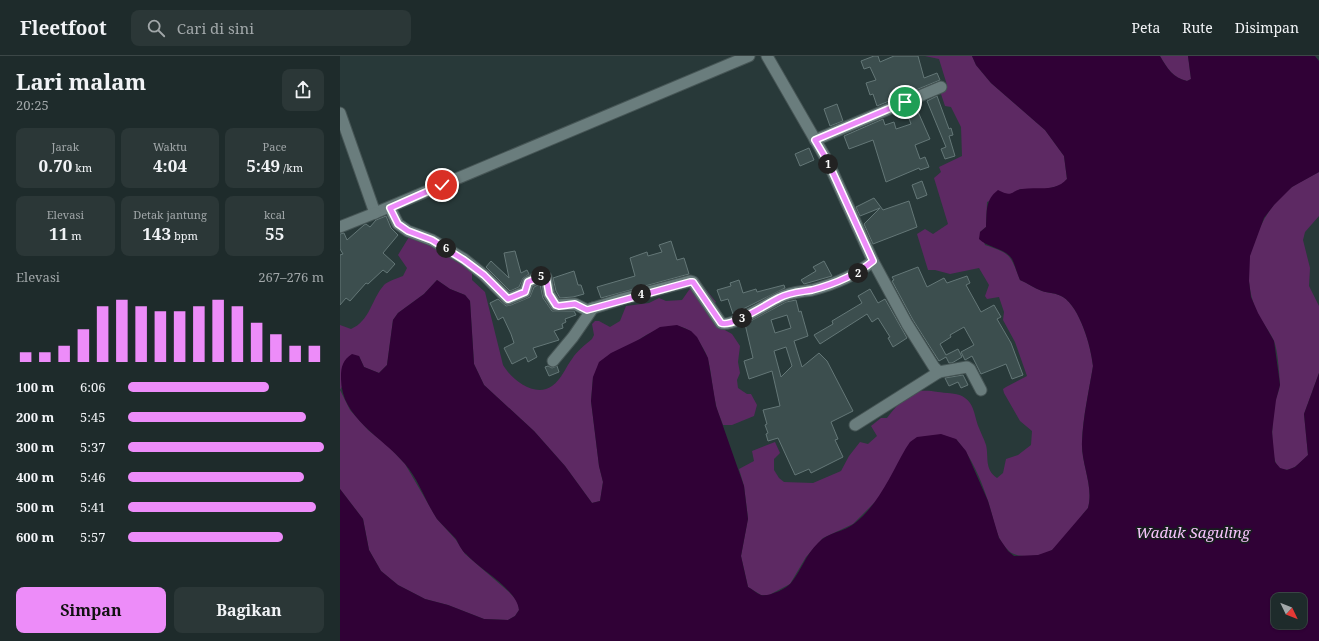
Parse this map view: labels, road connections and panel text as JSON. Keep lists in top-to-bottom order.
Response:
{
  "water": ["Waduk Saguling"],
  "north": "bottom right",
  "page": {
    "header": "Fleetfoot",
    "search": "Cari di sini",
    "nav": ["Peta", "Rute", "Disimpan"],
    "heading": ["Lari malam", "20:25"],
    "stats": [
      ["Jarak", "0.70 km"],
      ["Waktu", "4:04"],
      ["Pace", "5:49 /km"],
      ["Elevasi", "11 m"],
      ["Detak jantung", "143 bpm"],
      ["kcal", "55"]
    ],
    "pins": [
      "1",
      "6",
      "2",
      "5",
      "4",
      "3"
    ],
    "chart": ["Elevasi", "267–276 m"],
    "list": [
      {
        "name": "100 m",
        "note": "6:06"
      },
      {
        "name": "200 m",
        "note": "5:45"
      },
      {
        "name": "300 m",
        "note": "5:37"
      },
      {
        "name": "400 m",
        "note": "5:46"
      },
      {
        "name": "500 m",
        "note": "5:41"
      },
      {
        "name": "600 m",
        "note": "5:57"
      }
    ],
    "buttons": ["Simpan", "Bagikan"]
  }
}
